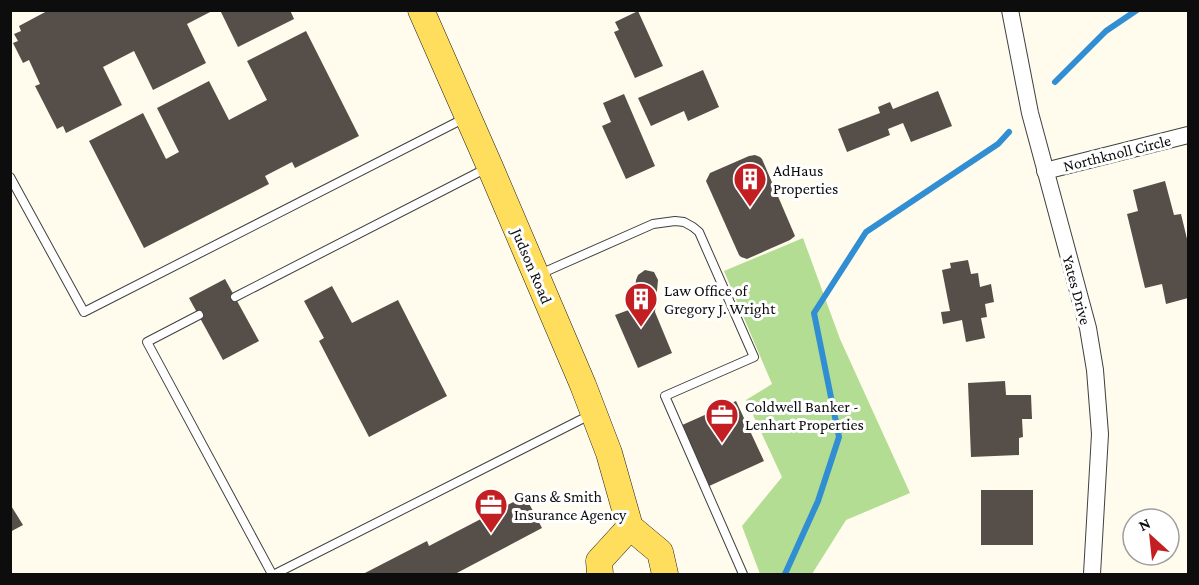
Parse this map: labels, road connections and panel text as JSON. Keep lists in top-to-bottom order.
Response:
{
  "streets": {
    "main road": ["Judson Road"],
    "street": ["Northknoll Circle", "Yates Drive"]
  },
  "crossings": [
    ["Northknoll Circle", "Yates Drive"]
  ],
  "places": {
    "building": ["AdHaus Properties", "Law Office of Gregory J. Wright"],
    "office": ["Coldwell Banker - Lenhart Properties", "Gans & Smith Insurance Agency"]
  },
  "north": "top left"
}
